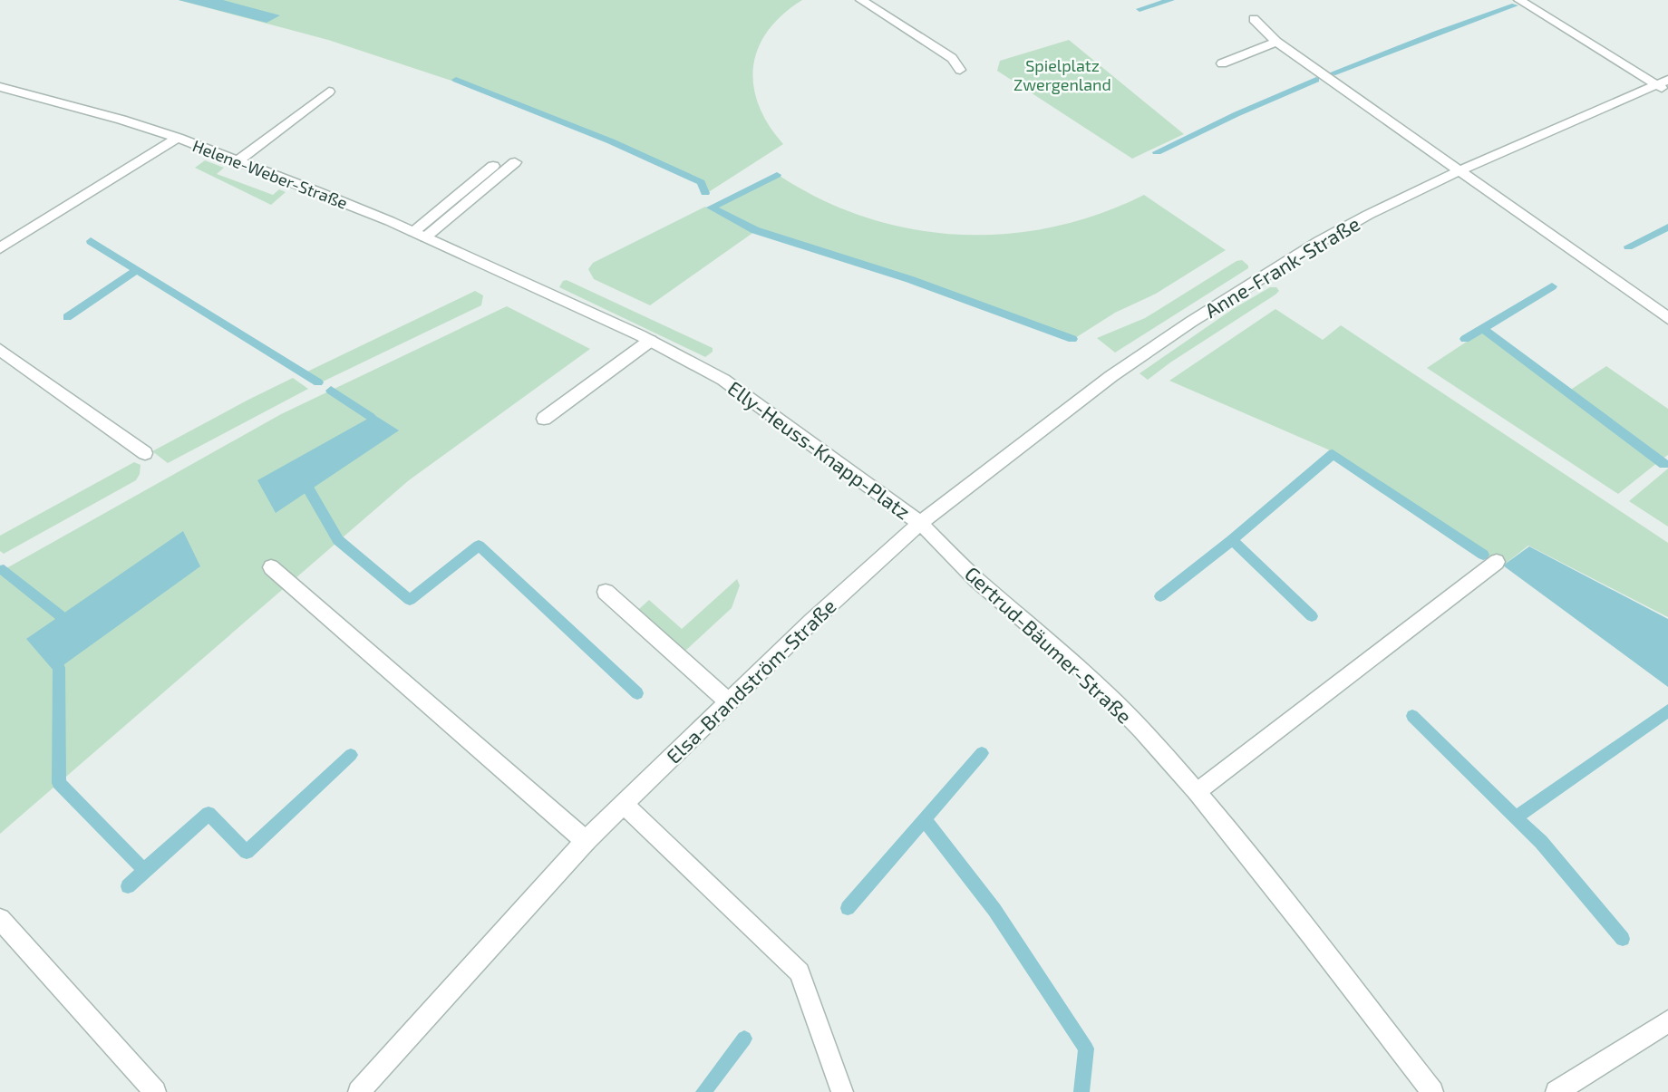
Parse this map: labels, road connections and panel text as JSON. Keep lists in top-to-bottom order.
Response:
{
  "streets": {
    "street": [
      "Helene-Weber-Straße",
      "Anne-Frank-Straße",
      "Elly-Heuss-Knapp-Platz",
      "Gertrud-Bäumer-Straße",
      "Elsa-Brandström-Straße"
    ]
  },
  "crossings": [
    ["Helene-Weber-Straße", "Elly-Heuss-Knapp-Platz"],
    ["Anne-Frank-Straße", "Elly-Heuss-Knapp-Platz"],
    ["Elly-Heuss-Knapp-Platz", "Gertrud-Bäumer-Straße"],
    ["Elly-Heuss-Knapp-Platz", "Elsa-Brandström-Straße"],
    ["Gertrud-Bäumer-Straße", "Elsa-Brandström-Straße"]
  ],
  "parks": ["Spielplatz Zwergenland"]
}
